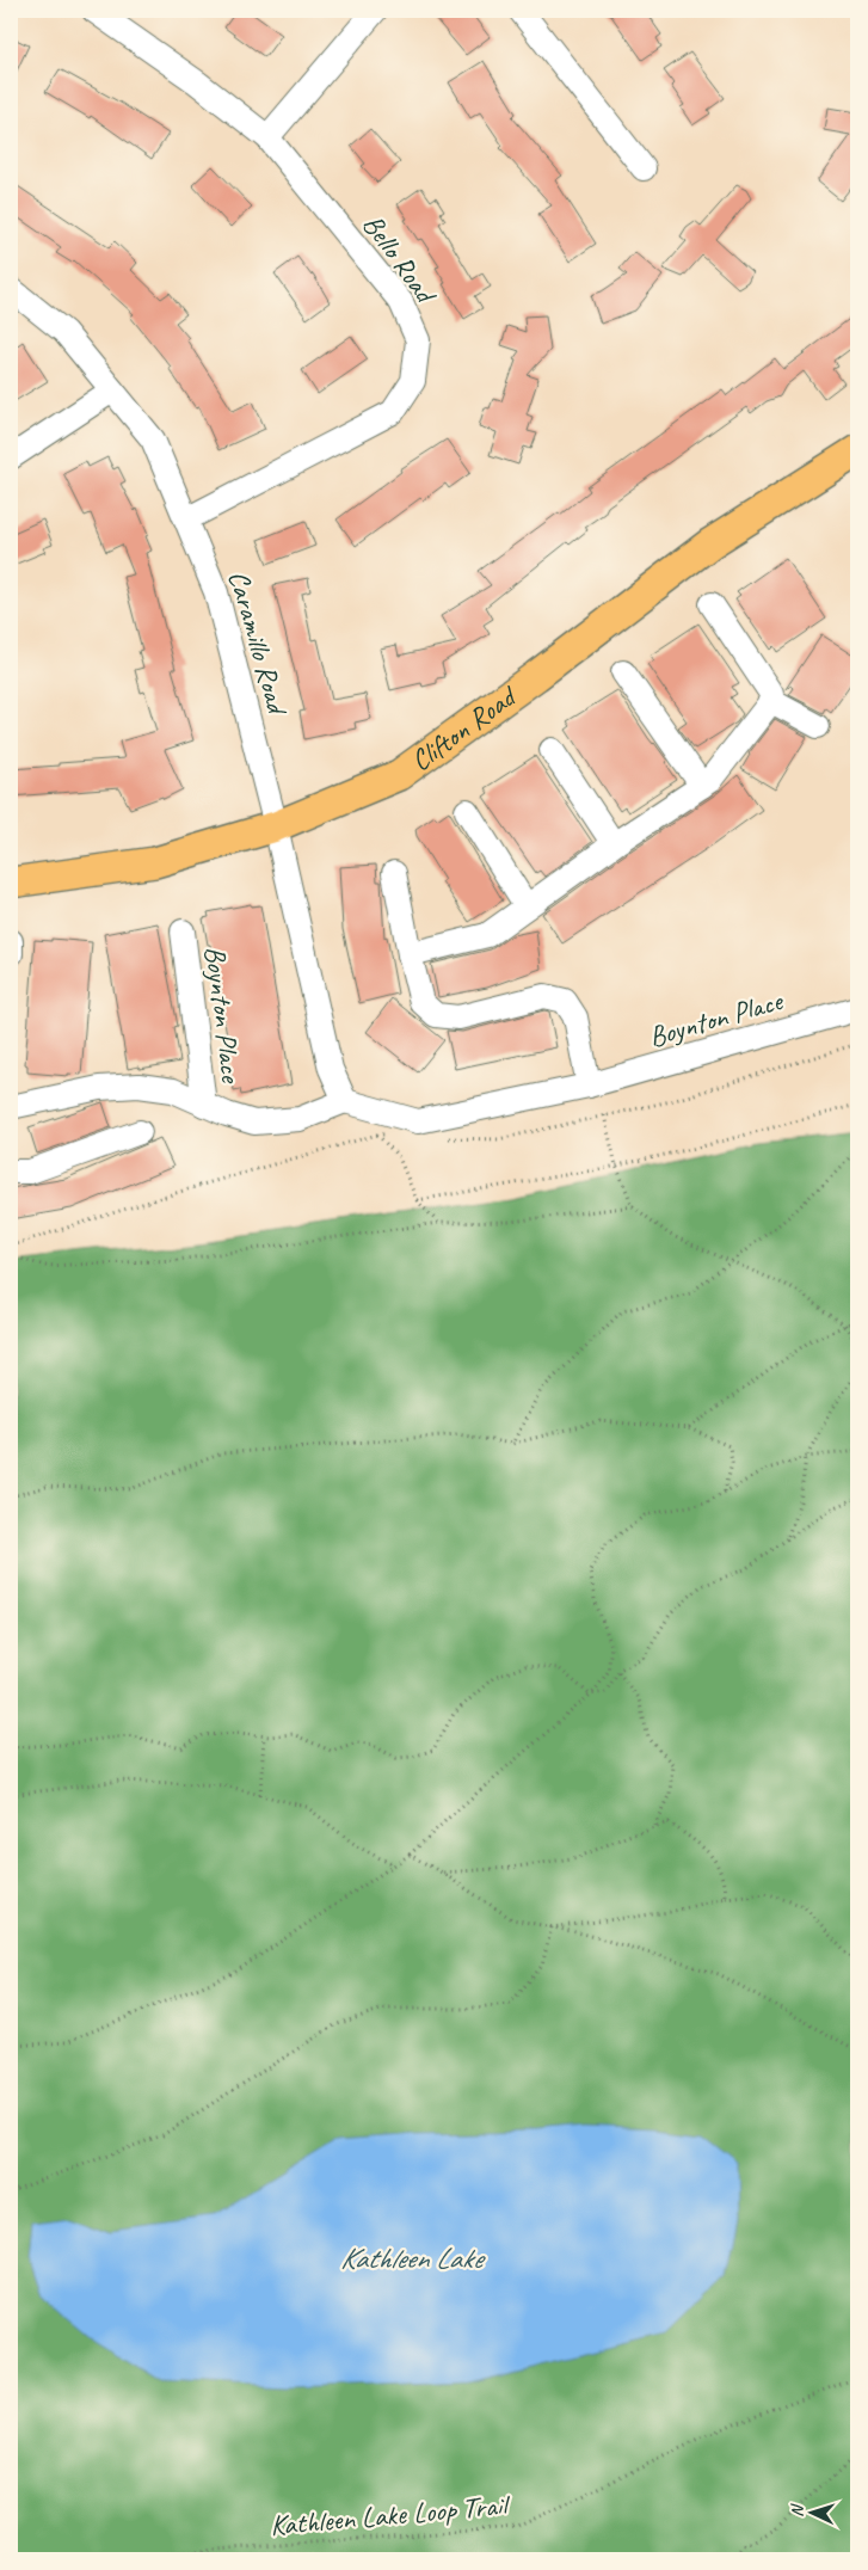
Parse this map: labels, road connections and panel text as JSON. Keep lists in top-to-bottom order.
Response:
{
  "streets": {
    "main road": ["Clifton Road"],
    "street": ["Bello Road", "Caramillo Road", "Boynton Place"],
    "path": ["Kathleen Lake Loop Trail"]
  },
  "crossings": [
    ["Bello Road", "Caramillo Road"],
    ["Caramillo Road", "Clifton Road"],
    ["Caramillo Road", "Boynton Place"]
  ],
  "water": ["Kathleen Lake"],
  "north": "left"
}
